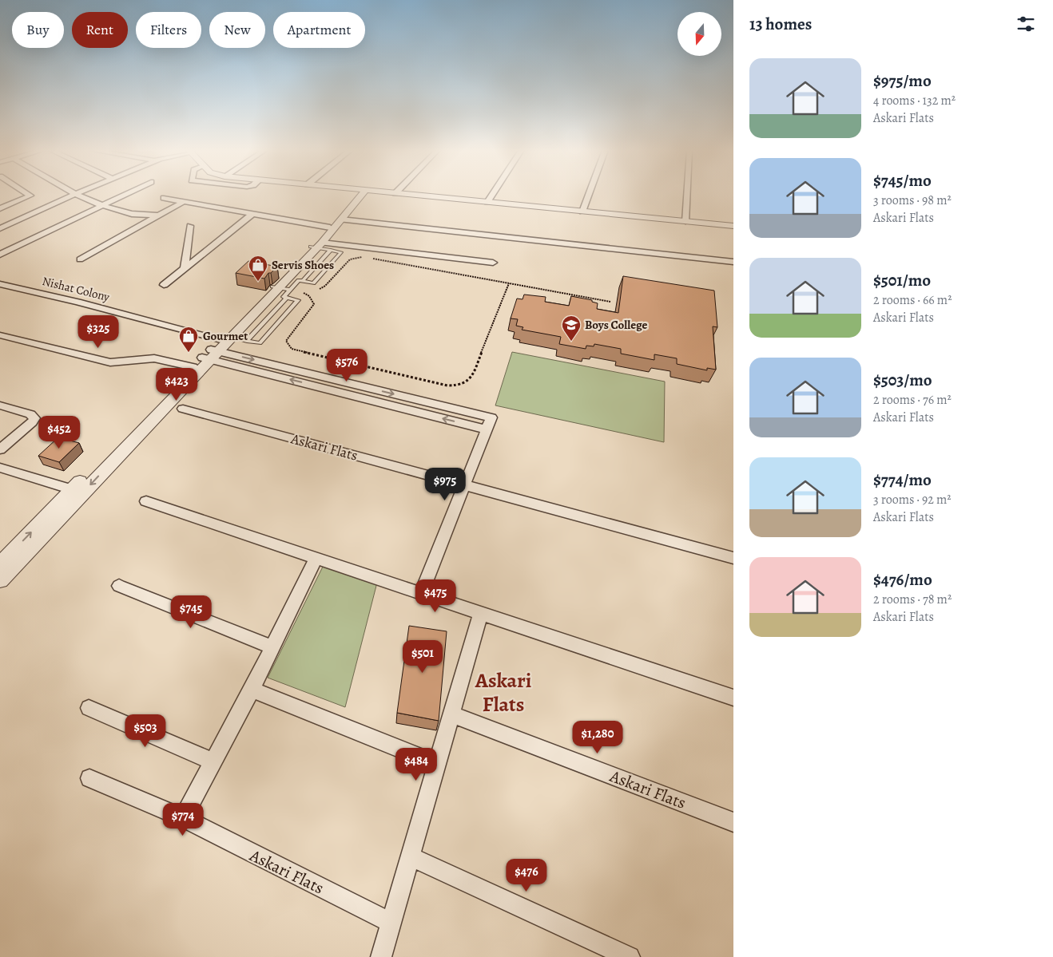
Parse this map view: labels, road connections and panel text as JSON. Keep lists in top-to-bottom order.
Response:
{
  "streets": {
    "street": ["Nishat Colony", "Askari Flats"]
  },
  "districts": ["Askari Flats"],
  "places": {
    "shop": ["Servis Shoes", "Gourmet"],
    "school or university": ["Boys College"]
  },
  "north": "bottom",
  "page": {
    "heading": "13 homes",
    "chip": [
      "Buy",
      "Rent",
      "Filters",
      "New",
      "Apartment"
    ],
    "list": [
      {
        "name": "$975/mo",
        "note": "4 rooms · 132 m² · Askari Flats"
      },
      {
        "name": "$745/mo",
        "note": "3 rooms · 98 m² · Askari Flats"
      },
      {
        "name": "$501/mo",
        "note": "2 rooms · 66 m² · Askari Flats"
      },
      {
        "name": "$503/mo",
        "note": "2 rooms · 76 m² · Askari Flats"
      },
      {
        "name": "$774/mo",
        "note": "3 rooms · 92 m² · Askari Flats"
      },
      {
        "name": "$476/mo",
        "note": "2 rooms · 78 m² · Askari Flats"
      }
    ],
    "price": [
      "$325",
      "$576",
      "$423",
      "$452",
      "$975",
      "$475",
      "$745",
      "$501",
      "$503",
      "$1,280",
      "$484",
      "$774",
      "$476"
    ]
  }
}
